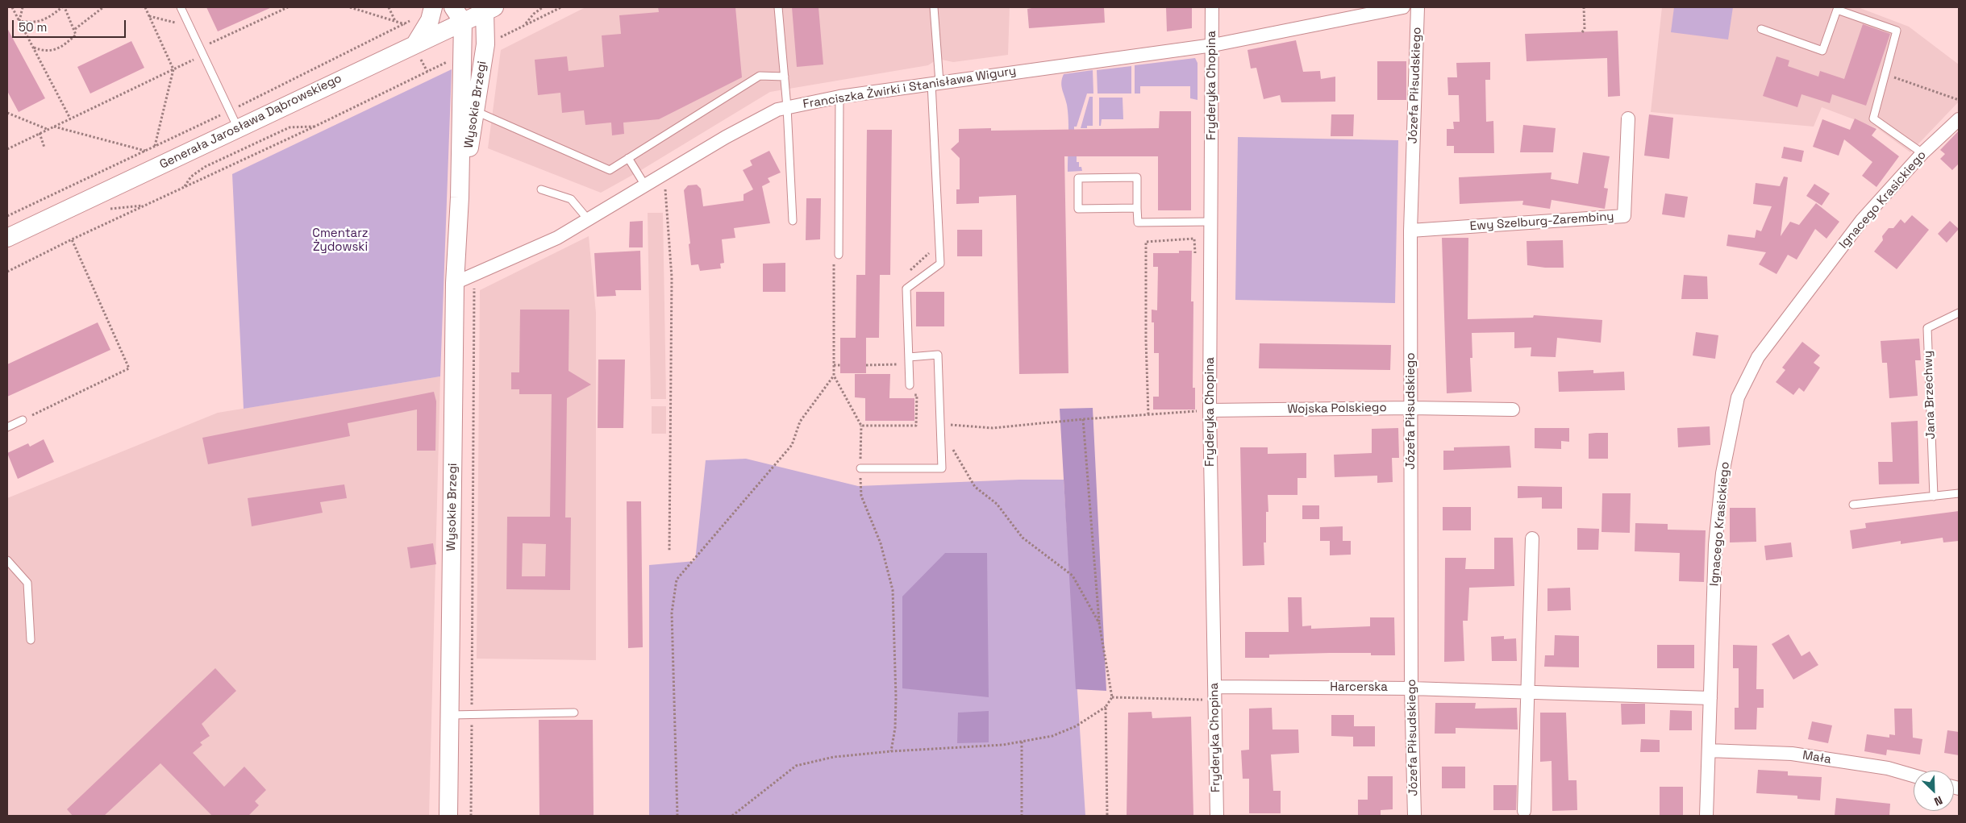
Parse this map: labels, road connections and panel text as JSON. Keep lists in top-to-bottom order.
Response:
{
  "streets": {
    "street": [
      "Fryderyka Chopina",
      "Józefa Piłsudskiego",
      "Franciszka Żwirki i Stanisława Wigury",
      "Wysokie Brzegi",
      "Generała Jarosława Dąbrowskiego",
      "Ignacego Krasickiego",
      "Ewy Szelburg-Zarembiny",
      "Wojska Polskiego",
      "Harcerska",
      "Mała"
    ],
    "lane": ["Jana Brzechwy"]
  },
  "crossings": [
    ["Fryderyka Chopina", "Franciszka Żwirki i Stanisława Wigury"],
    ["Fryderyka Chopina", "Wojska Polskiego"],
    ["Fryderyka Chopina", "Harcerska"],
    ["Józefa Piłsudskiego", "Ewy Szelburg-Zarembiny"],
    ["Józefa Piłsudskiego", "Wojska Polskiego"],
    ["Józefa Piłsudskiego", "Harcerska"],
    ["Franciszka Żwirki i Stanisława Wigury", "Wysokie Brzegi"],
    ["Wysokie Brzegi", "Generała Jarosława Dąbrowskiego"],
    ["Ignacego Krasickiego", "Harcerska"],
    ["Ignacego Krasickiego", "Mała"]
  ],
  "parks": ["Cmentarz Żydowski"],
  "scale_bar": "50 m",
  "north": "bottom right"
}
